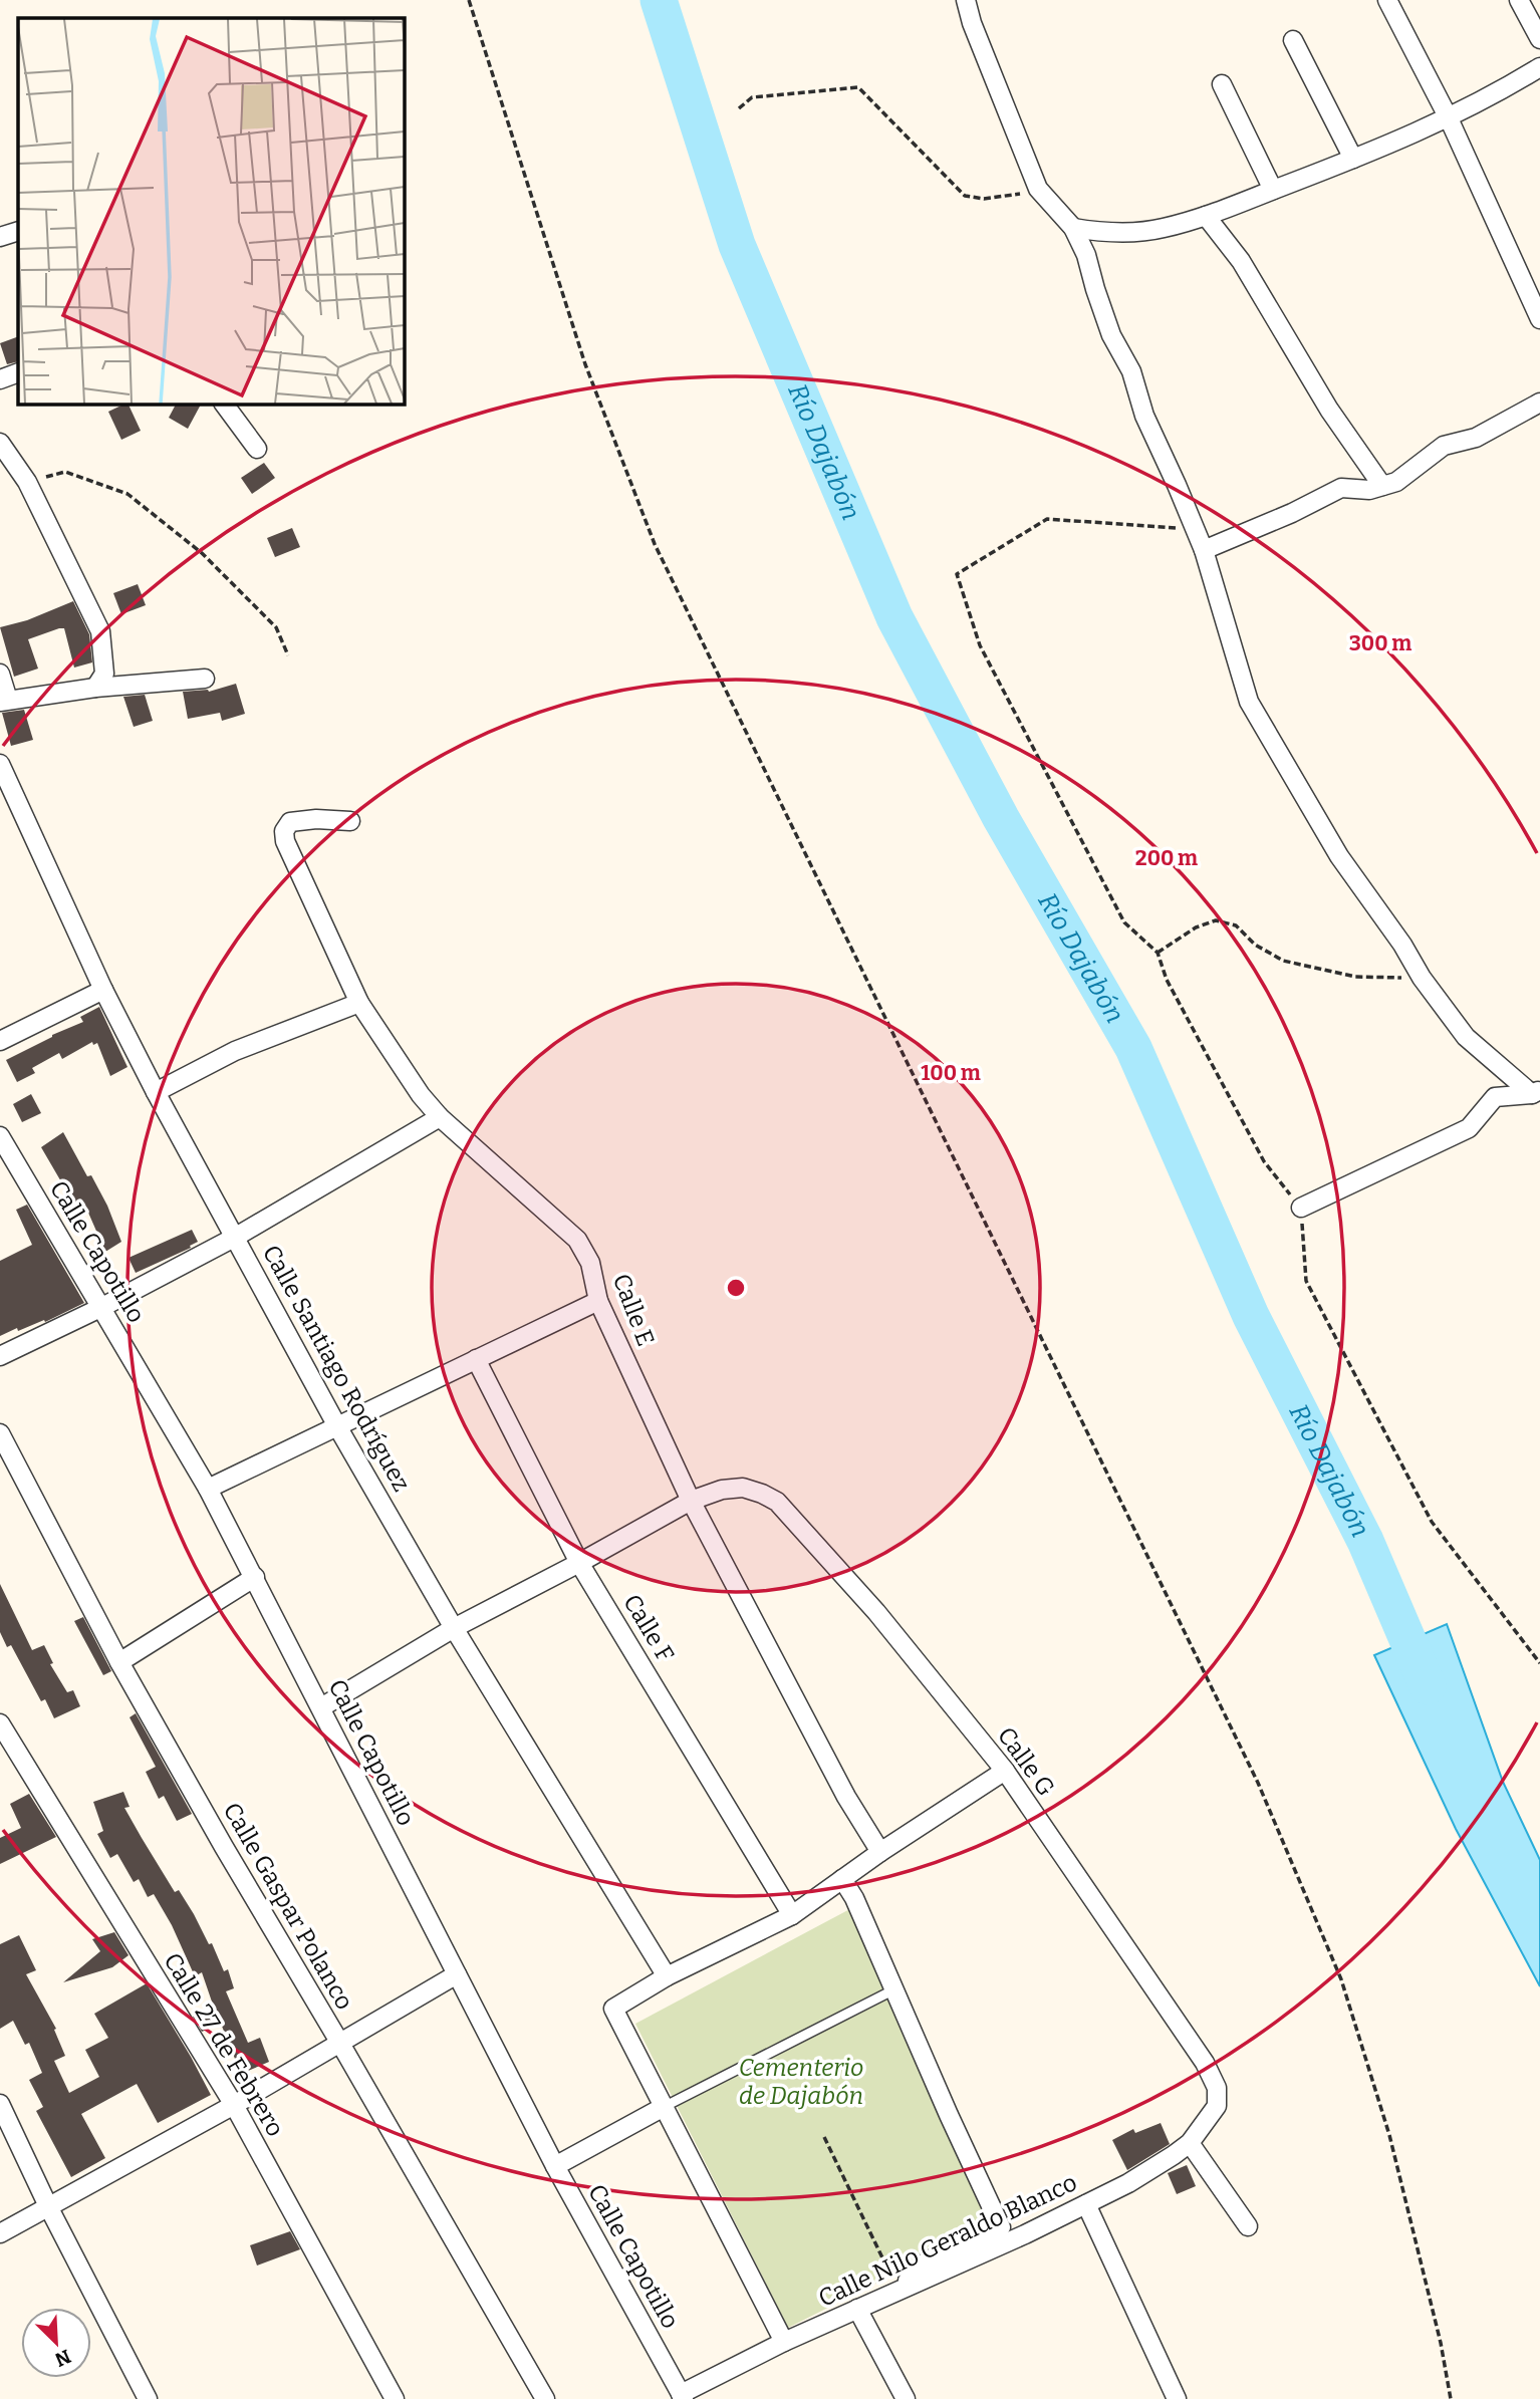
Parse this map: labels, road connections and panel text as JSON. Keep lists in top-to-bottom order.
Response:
{
  "streets": {
    "street": [
      "Calle Capotillo",
      "Calle E",
      "Calle Santiago Rodríguez",
      "Calle F",
      "Calle G",
      "Calle Gaspar Polanco",
      "Calle 27 de Febrero",
      "Calle Nilo Geraldo Blanco"
    ]
  },
  "crossings": [
    ["Calle Capotillo", "Calle Nilo Geraldo Blanco"],
    ["Calle E", "Calle G"],
    ["Calle G", "Calle Nilo Geraldo Blanco"]
  ],
  "water": ["Río Dajabón"],
  "parks": ["Cementerio de Dajabón"],
  "north": "bottom right",
  "rings": ["300 m", "200 m", "100 m"]
}
